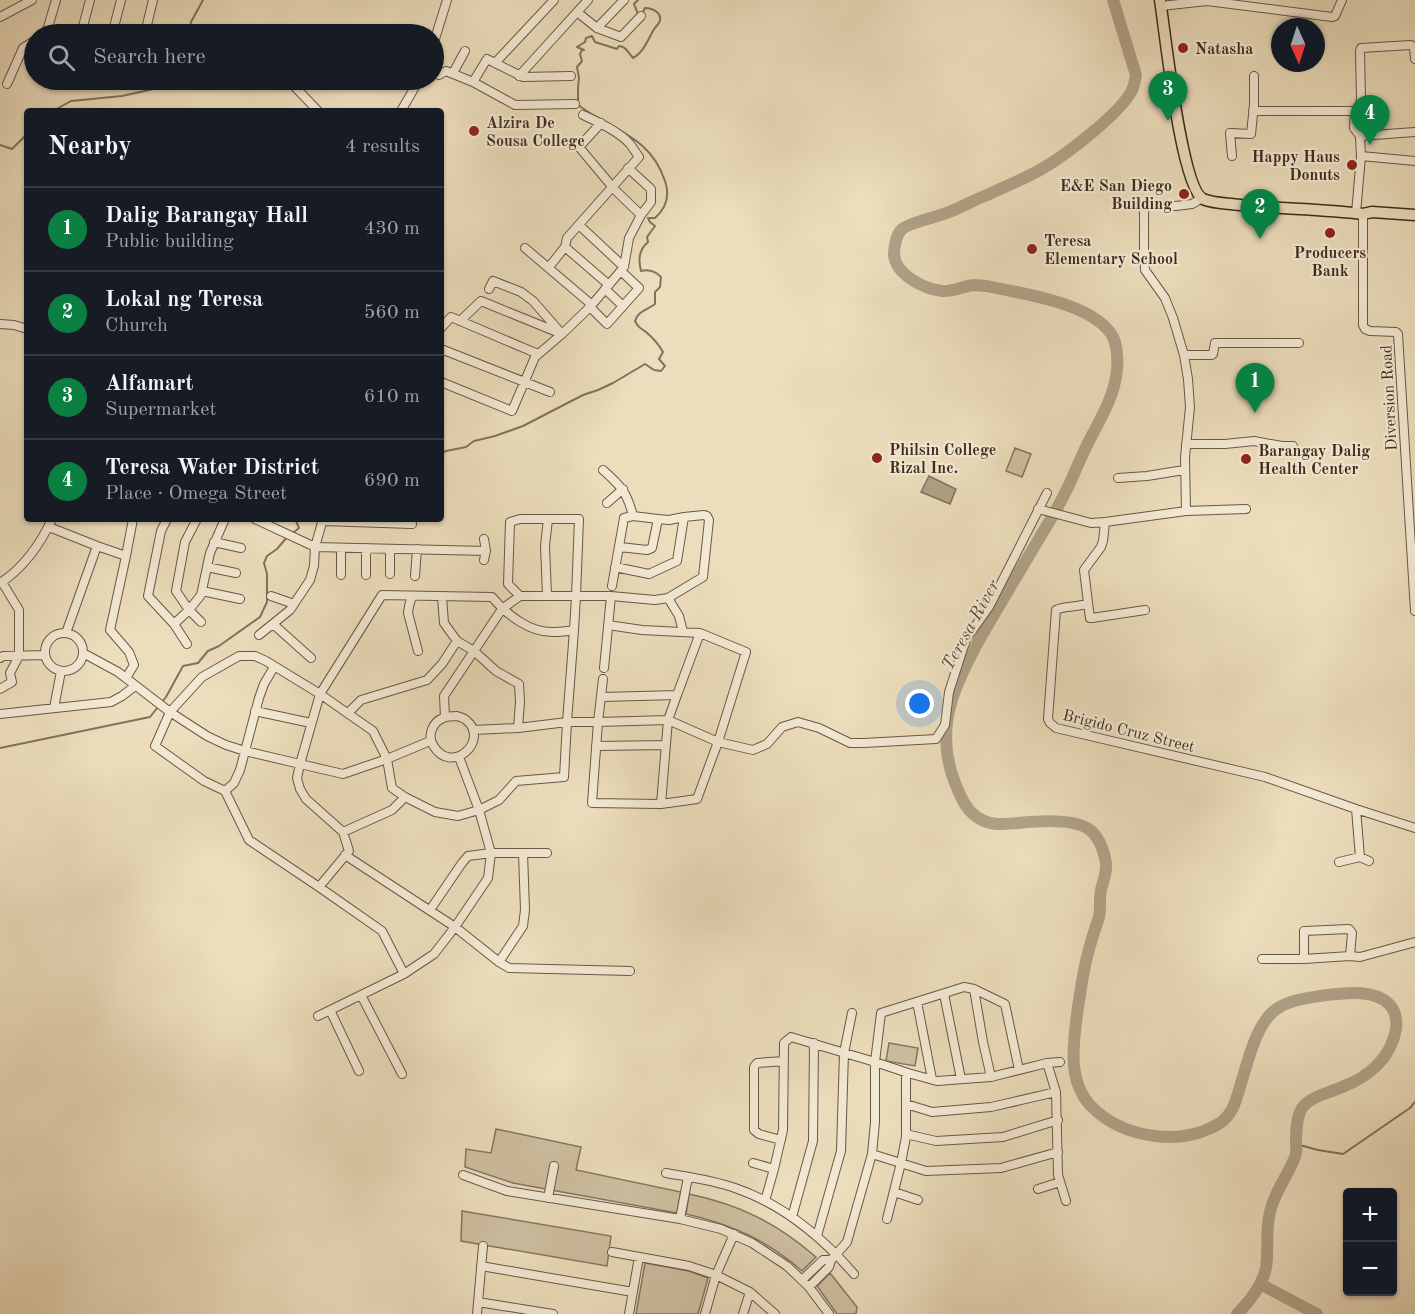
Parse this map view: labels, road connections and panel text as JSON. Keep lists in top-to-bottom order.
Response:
{
  "streets": {
    "street": ["Diversion Road", "Brigido Cruz Street"]
  },
  "water": ["Teresa River"],
  "places": [
    "Natasha",
    "Alzira De Sousa College",
    "Happy Haus Donuts",
    "E&E San Diego Building",
    "Producers Bank",
    "Teresa Elementary School",
    "Philsin College Rizal Inc.",
    "Barangay Dalig Health Center"
  ],
  "north": "bottom",
  "page": {
    "search": "Search here",
    "pins": [
      "3",
      "4",
      "2",
      "1"
    ],
    "heading": ["Nearby", "4 results"],
    "list": [
      {
        "mark": "1",
        "name": "Dalig Barangay Hall",
        "note": "Public building",
        "value": "430 m"
      },
      {
        "mark": "2",
        "name": "Lokal ng Teresa",
        "note": "Church",
        "value": "560 m"
      },
      {
        "mark": "3",
        "name": "Alfamart",
        "note": "Supermarket",
        "value": "610 m"
      },
      {
        "mark": "4",
        "name": "Teresa Water District",
        "note": "Place · Omega Street",
        "value": "690 m"
      }
    ],
    "map_buttons": ["+", "−"]
  }
}
